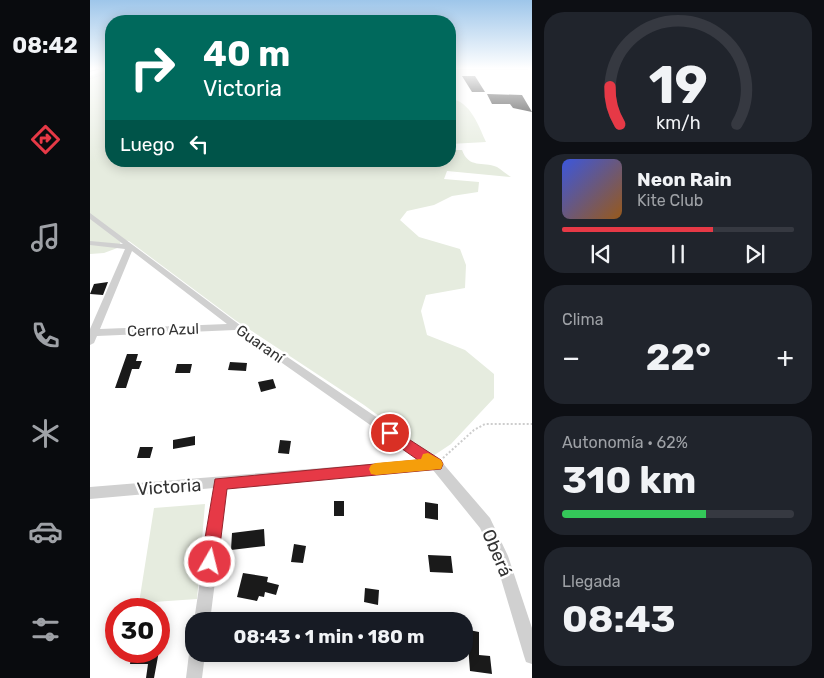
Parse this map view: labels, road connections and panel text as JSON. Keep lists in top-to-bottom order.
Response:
{
  "streets": {
    "street": [
      "Cerro Azul",
      "Guaraní",
      "Victoria",
      "Oberá"
    ]
  },
  "crossings": [
    ["Cerro Azul", "Guaraní"],
    ["Guaraní", "Victoria"],
    ["Guaraní", "Oberá"],
    ["Victoria", "Oberá"]
  ],
  "page": {
    "tabs": "08:42",
    "turn": ["40 m", "Victoria"],
    "then": "Luego",
    "song": ["Neon Rain", "Kite Club"],
    "tile": [
      "Clima",
      ["Autonomía · 62%", "310 km"],
      ["Llegada", "08:43"]
    ],
    "heat": ["−", "22°", "+"],
    "limit": "30",
    "trip": "08:43 · 1 min · 180 m",
    "gauge": ["19", "km/h"]
  }
}
